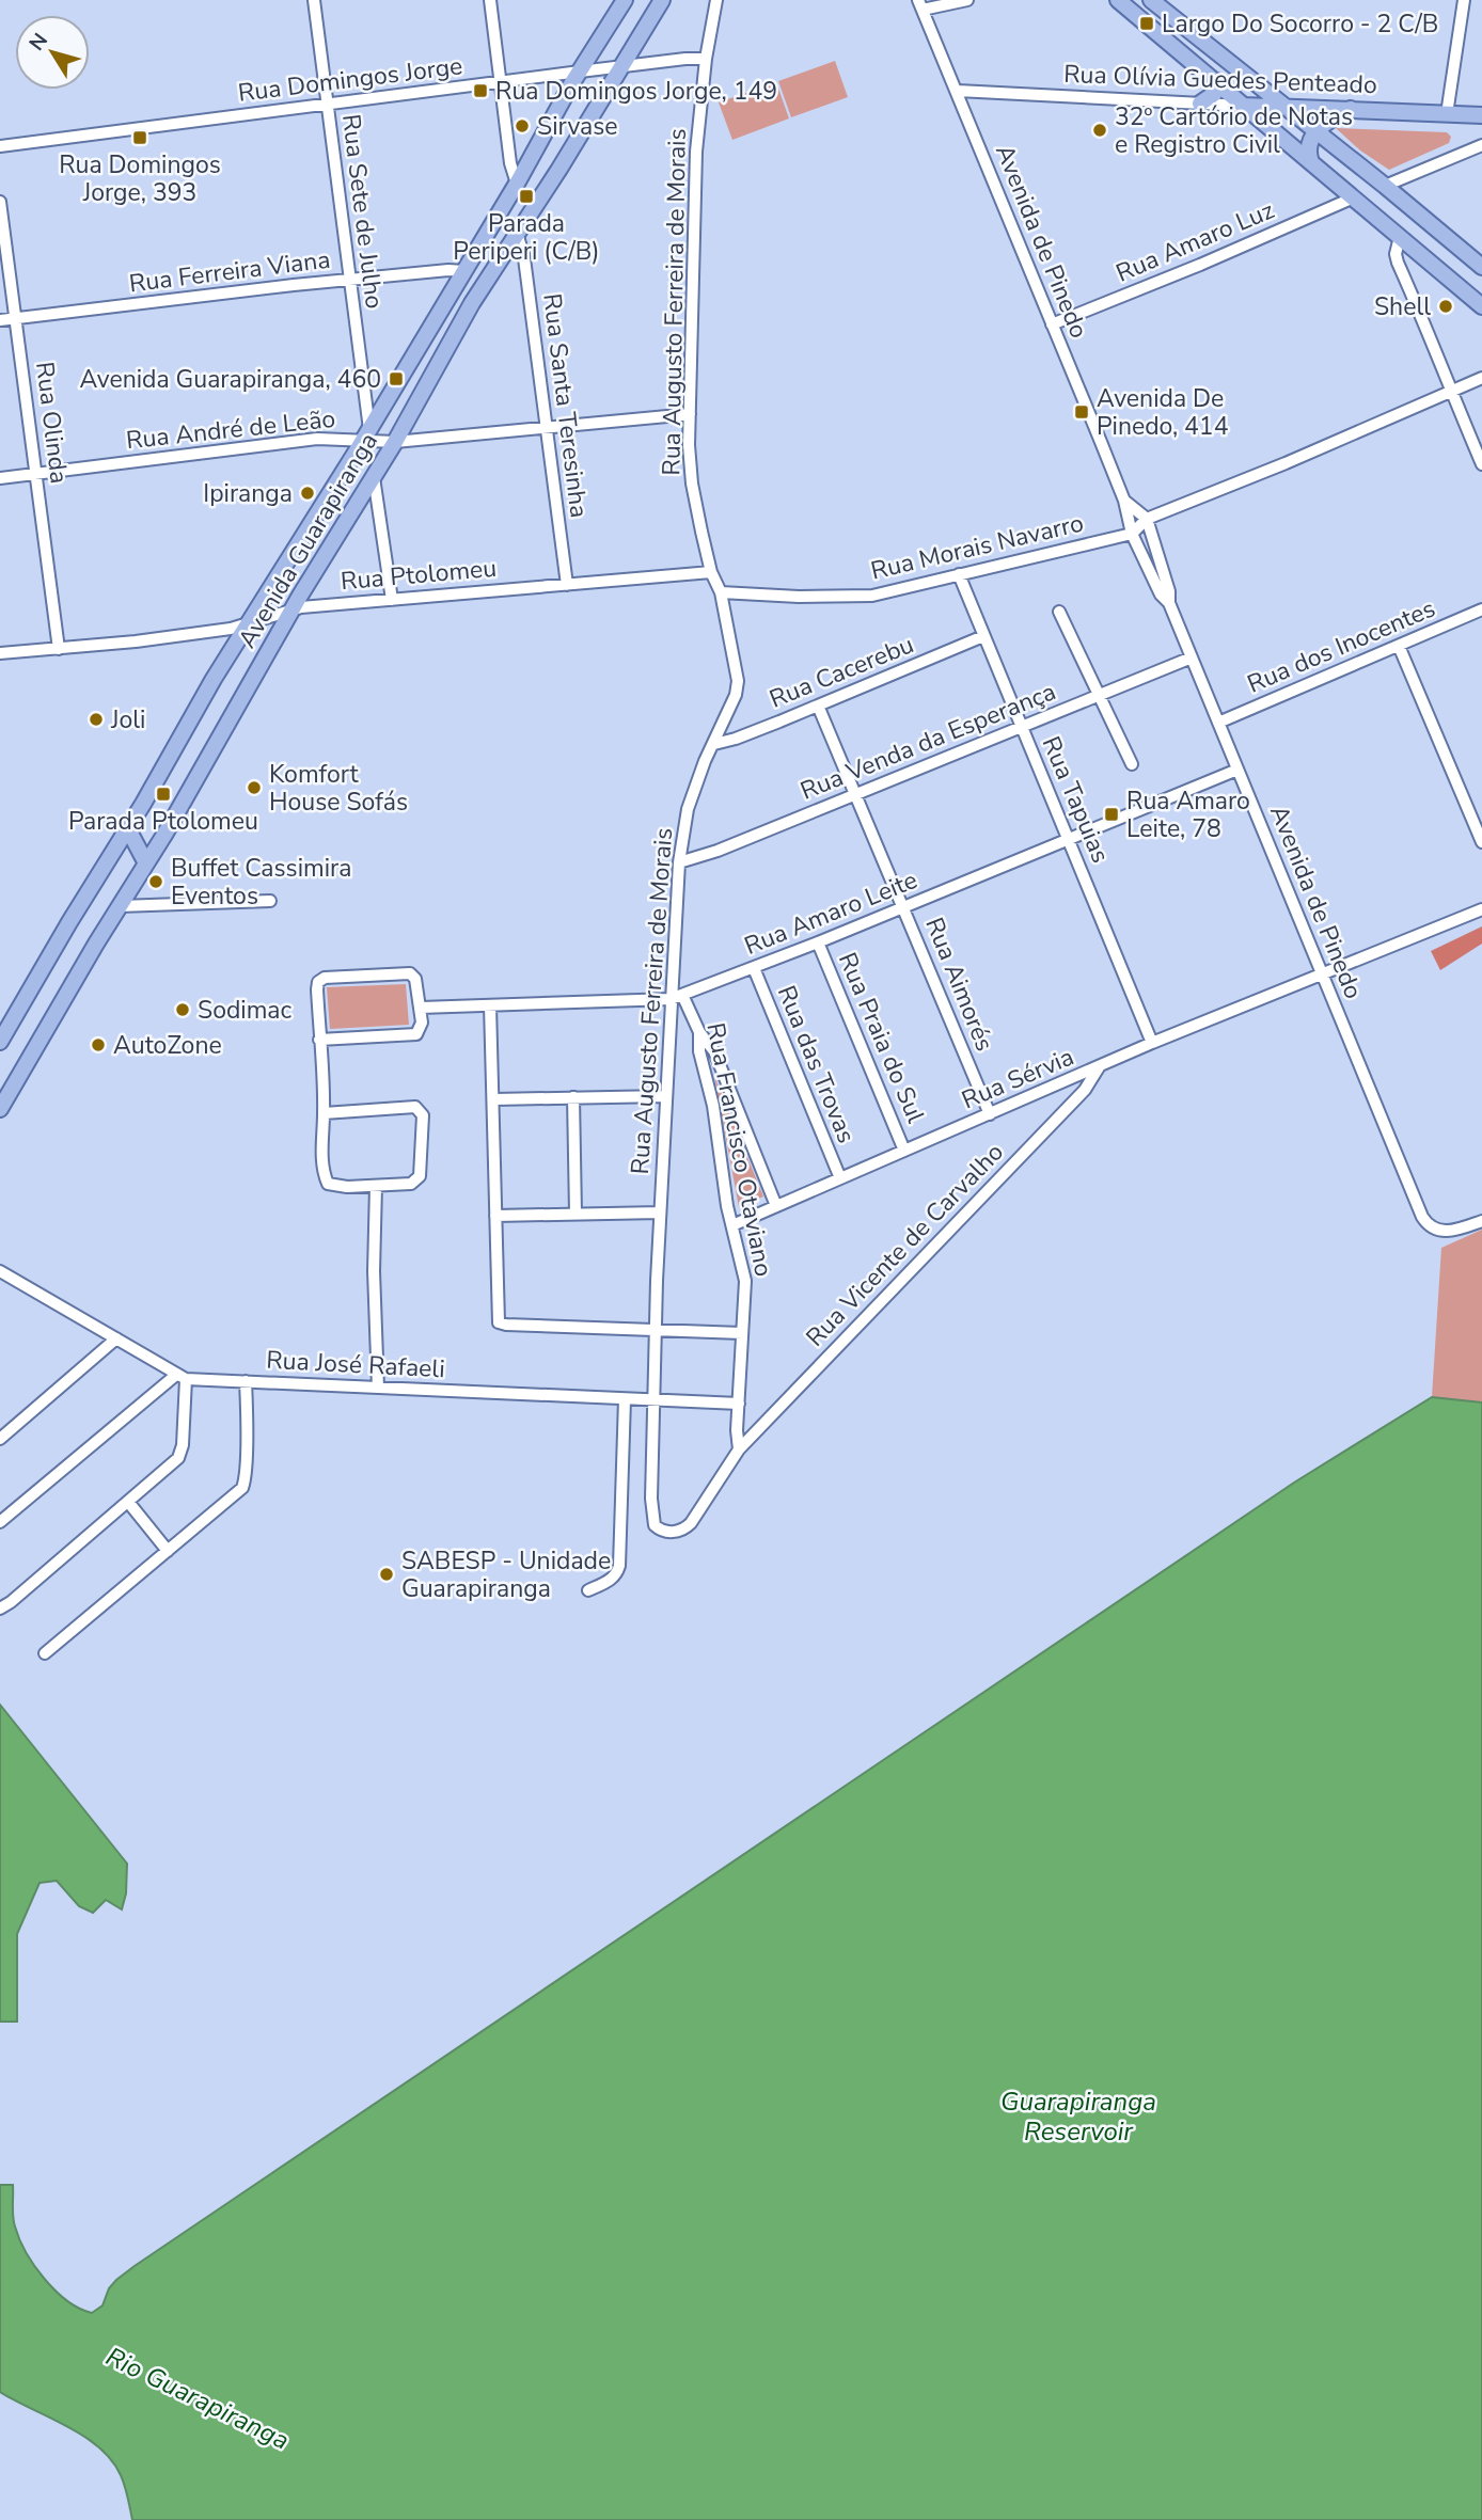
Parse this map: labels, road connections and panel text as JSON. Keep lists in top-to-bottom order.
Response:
{
  "streets": {
    "main road": ["Rua Olívia Guedes Penteado", "Avenida Guarapiranga"],
    "street": [
      "Rua Domingos Jorge",
      "Rua Sete de Julho",
      "Avenida de Pinedo",
      "Rua Amaro Luz",
      "Rua Ferreira Viana",
      "Rua Augusto Ferreira de Morais",
      "Rua Santa Teresinha",
      "Rua Olinda",
      "Rua André de Leão",
      "Rua Morais Navarro",
      "Rua Ptolomeu",
      "Rua dos Inocentes",
      "Rua Cacerebu",
      "Rua Venda da Esperança",
      "Rua Tapuias",
      "Rua Amaro Leite",
      "Rua Aimorés",
      "Rua Praia do Sul",
      "Rua das Trovas",
      "Rua Sérvia",
      "Rua Francisco Otaviano",
      "Rua Vicente de Carvalho",
      "Rua José Rafaeli"
    ]
  },
  "crossings": [
    ["Rua Domingos Jorge", "Rua Sete de Julho"],
    ["Rua Domingos Jorge", "Rua Augusto Ferreira de Morais"],
    ["Rua Domingos Jorge", "Avenida Guarapiranga"],
    ["Rua Olívia Guedes Penteado", "Avenida de Pinedo"],
    ["Rua Sete de Julho", "Rua Ferreira Viana"],
    ["Rua Sete de Julho", "Rua André de Leão"],
    ["Rua Sete de Julho", "Avenida Guarapiranga"],
    ["Avenida de Pinedo", "Rua Amaro Luz"],
    ["Avenida de Pinedo", "Rua Morais Navarro"],
    ["Avenida de Pinedo", "Rua dos Inocentes"],
    ["Avenida de Pinedo", "Rua Venda da Esperança"],
    ["Avenida de Pinedo", "Rua Amaro Leite"],
    ["Avenida de Pinedo", "Rua Sérvia"],
    ["Rua Ferreira Viana", "Rua Olinda"],
    ["Rua Ferreira Viana", "Avenida Guarapiranga"],
    ["Rua Augusto Ferreira de Morais", "Rua André de Leão"],
    ["Rua Augusto Ferreira de Morais", "Rua Morais Navarro"],
    ["Rua Augusto Ferreira de Morais", "Rua Ptolomeu"],
    ["Rua Augusto Ferreira de Morais", "Rua Cacerebu"],
    ["Rua Augusto Ferreira de Morais", "Rua Venda da Esperança"],
    ["Rua Augusto Ferreira de Morais", "Rua Amaro Leite"],
    ["Rua Augusto Ferreira de Morais", "Rua Francisco Otaviano"],
    ["Rua Augusto Ferreira de Morais", "Rua Vicente de Carvalho"],
    ["Rua Augusto Ferreira de Morais", "Rua José Rafaeli"],
    ["Rua Santa Teresinha", "Rua André de Leão"],
    ["Rua Santa Teresinha", "Avenida Guarapiranga"],
    ["Rua Santa Teresinha", "Rua Ptolomeu"],
    ["Rua Olinda", "Rua André de Leão"],
    ["Rua Olinda", "Rua Ptolomeu"],
    ["Rua André de Leão", "Avenida Guarapiranga"],
    ["Avenida Guarapiranga", "Rua Ptolomeu"],
    ["Rua Morais Navarro", "Rua Tapuias"],
    ["Rua Cacerebu", "Rua Tapuias"],
    ["Rua Cacerebu", "Rua Aimorés"],
    ["Rua Venda da Esperança", "Rua Tapuias"],
    ["Rua Venda da Esperança", "Rua Aimorés"],
    ["Rua Tapuias", "Rua Amaro Leite"],
    ["Rua Tapuias", "Rua Sérvia"],
    ["Rua Amaro Leite", "Rua Aimorés"],
    ["Rua Amaro Leite", "Rua Praia do Sul"],
    ["Rua Amaro Leite", "Rua das Trovas"],
    ["Rua Amaro Leite", "Rua Francisco Otaviano"],
    ["Rua Aimorés", "Rua Sérvia"],
    ["Rua Praia do Sul", "Rua Sérvia"],
    ["Rua das Trovas", "Rua Sérvia"],
    ["Rua Sérvia", "Rua Francisco Otaviano"],
    ["Rua Sérvia", "Rua Vicente de Carvalho"],
    ["Rua Francisco Otaviano", "Rua Vicente de Carvalho"],
    ["Rua Francisco Otaviano", "Rua José Rafaeli"]
  ],
  "water": ["Guarapiranga Reservoir", "Rio Guarapiranga"],
  "places": {
    "transit": [
      "Largo Do Socorro - 2 C/B",
      "Rua Domingos Jorge, 149",
      "Rua Domingos Jorge, 393",
      "Parada Periperi (C/B)",
      "Avenida Guarapiranga, 460",
      "Avenida De Pinedo, 414",
      "Parada Ptolomeu",
      "Rua Amaro Leite, 78"
    ],
    "other": [
      "Sirvase",
      "32º Cartório de Notas e Registro Civil",
      "Shell",
      "Ipiranga",
      "Joli",
      "Komfort House Sofás",
      "Buffet Cassimira Eventos",
      "Sodimac",
      "AutoZone",
      "SABESP - Unidade Guarapiranga"
    ]
  },
  "north": "top left"
}
